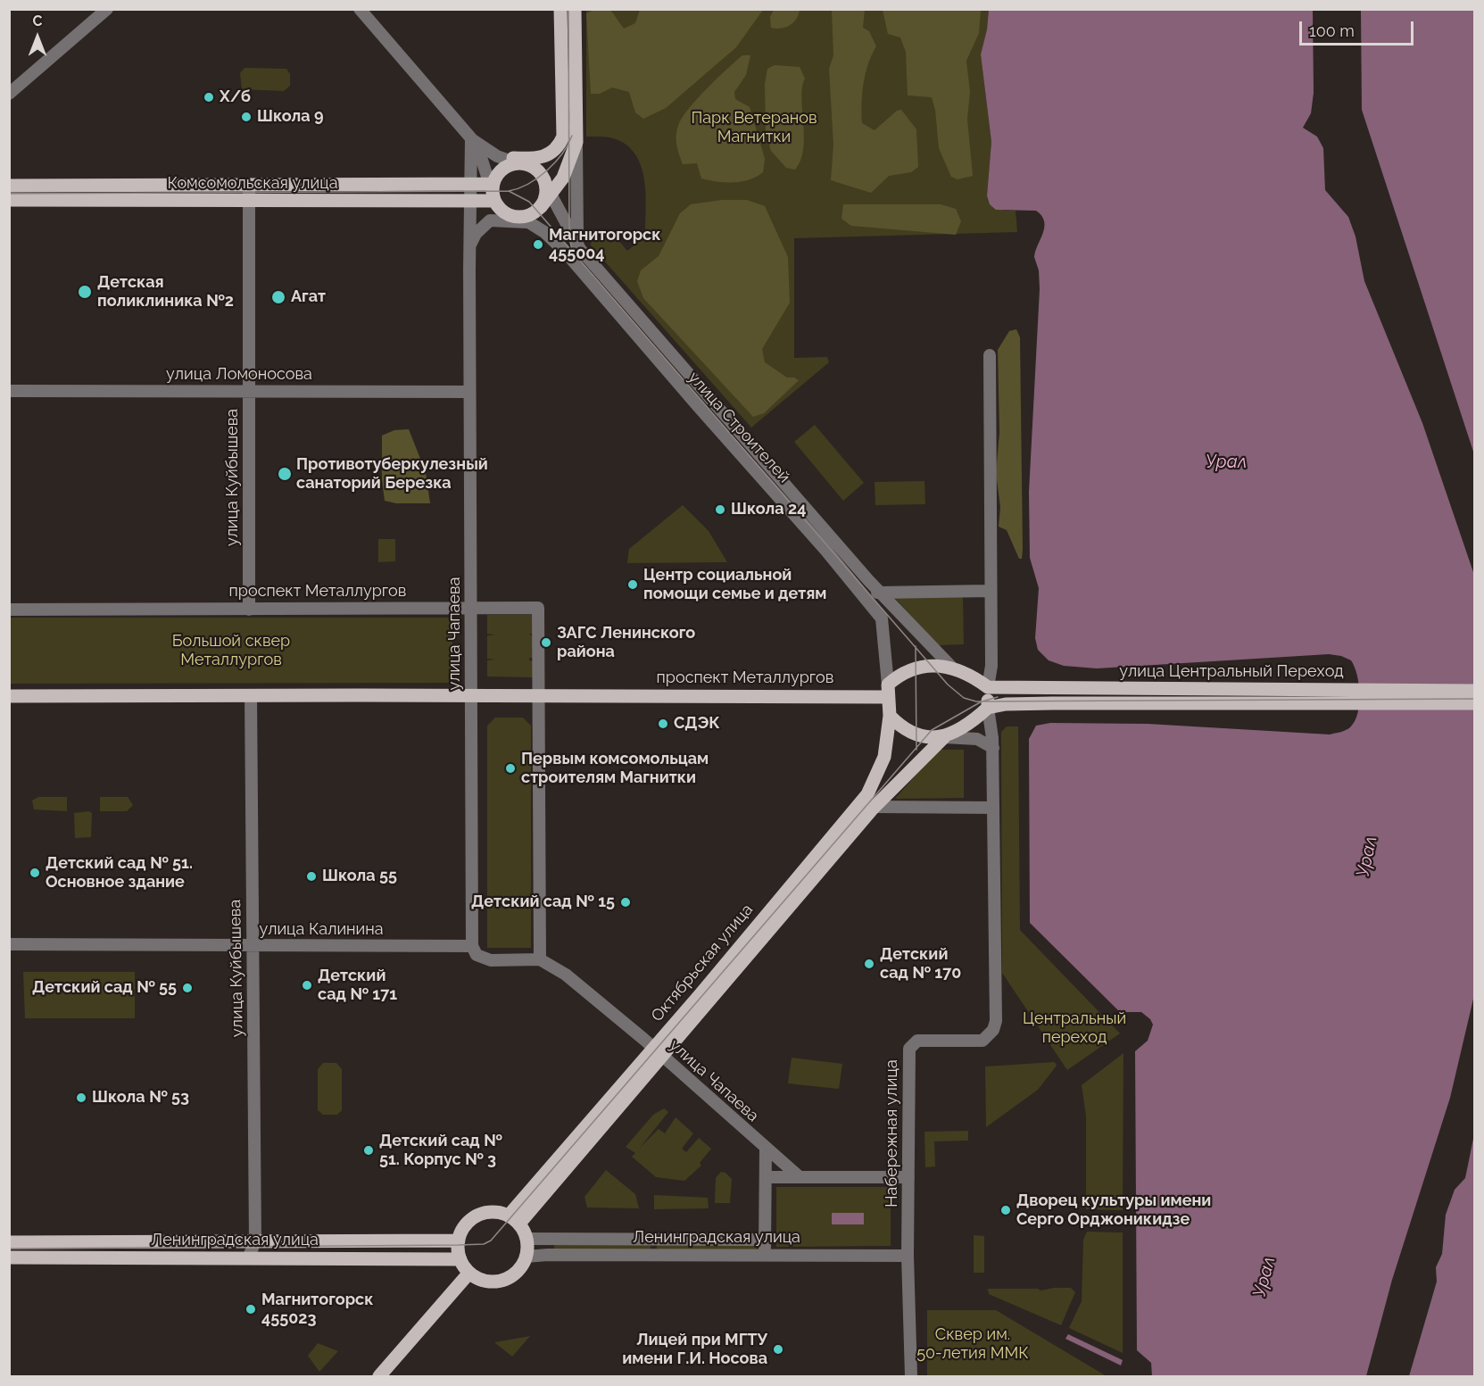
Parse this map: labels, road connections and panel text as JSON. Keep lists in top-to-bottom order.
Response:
{
  "streets": {
    "main road": [
      "Комсомольская улица",
      "проспект Металлургов",
      "улица Центральный Переход",
      "Октябрьская улица",
      "Ленинградская улица"
    ],
    "street": [
      "улица Ломоносова",
      "улица Строителей",
      "улица Куйбышева",
      "улица Чапаева",
      "улица Калинина",
      "Набережная улица"
    ]
  },
  "crossings": [
    ["Комсомольская улица", "улица Строителей"],
    ["Комсомольская улица", "улица Куйбышева"],
    ["Комсомольская улица", "улица Чапаева"],
    ["улица Ломоносова", "улица Куйбышева"],
    ["улица Ломоносова", "улица Чапаева"],
    ["улица Строителей", "проспект Металлургов"],
    ["улица Строителей", "улица Центральный Переход"],
    ["улица Строителей", "Октябрьская улица"],
    ["улица Строителей", "Набережная улица"],
    ["улица Куйбышева", "проспект Металлургов"],
    ["улица Куйбышева", "улица Калинина"],
    ["улица Куйбышева", "Ленинградская улица"],
    ["проспект Металлургов", "улица Чапаева"],
    ["проспект Металлургов", "улица Центральный Переход"],
    ["проспект Металлургов", "Октябрьская улица"],
    ["проспект Металлургов", "Набережная улица"],
    ["улица Чапаева", "улица Калинина"],
    ["улица Чапаева", "Октябрьская улица"],
    ["улица Центральный Переход", "Октябрьская улица"],
    ["улица Центральный Переход", "Набережная улица"],
    ["Октябрьская улица", "Набережная улица"],
    ["Октябрьская улица", "Ленинградская улица"],
    ["Набережная улица", "Ленинградская улица"]
  ],
  "water": ["Урал"],
  "parks": [
    "Парк Ветеранов Магнитки",
    "Большой сквер Металлургов",
    "Центральный переход",
    "Сквер им. 50-летия ММК"
  ],
  "places": [
    "Х/б",
    "Школа 9",
    "Магнитогорск 455004",
    "Детская поликлиника №2",
    "Агат",
    "Противотуберкулезный санаторий Березка",
    "Школа 24",
    "Центр социальной помощи семье и детям",
    "ЗАГС Ленинского района",
    "СДЭК",
    "Первым комсомольцам строителям Магнитки",
    "Детский сад № 51. Основное здание",
    "Школа 55",
    "Детский сад № 15",
    "Детский сад № 170",
    "Детский сад № 171",
    "Детский сад № 55",
    "Школа № 53",
    "Детский сад № 51. Корпус № 3",
    "Дворец культуры имени Серго Орджоникидзе",
    "Магнитогорск 455023",
    "Лицей при МГТУ имени Г.И. Носова"
  ],
  "scale_bar": "100 m",
  "north": "top"
}
